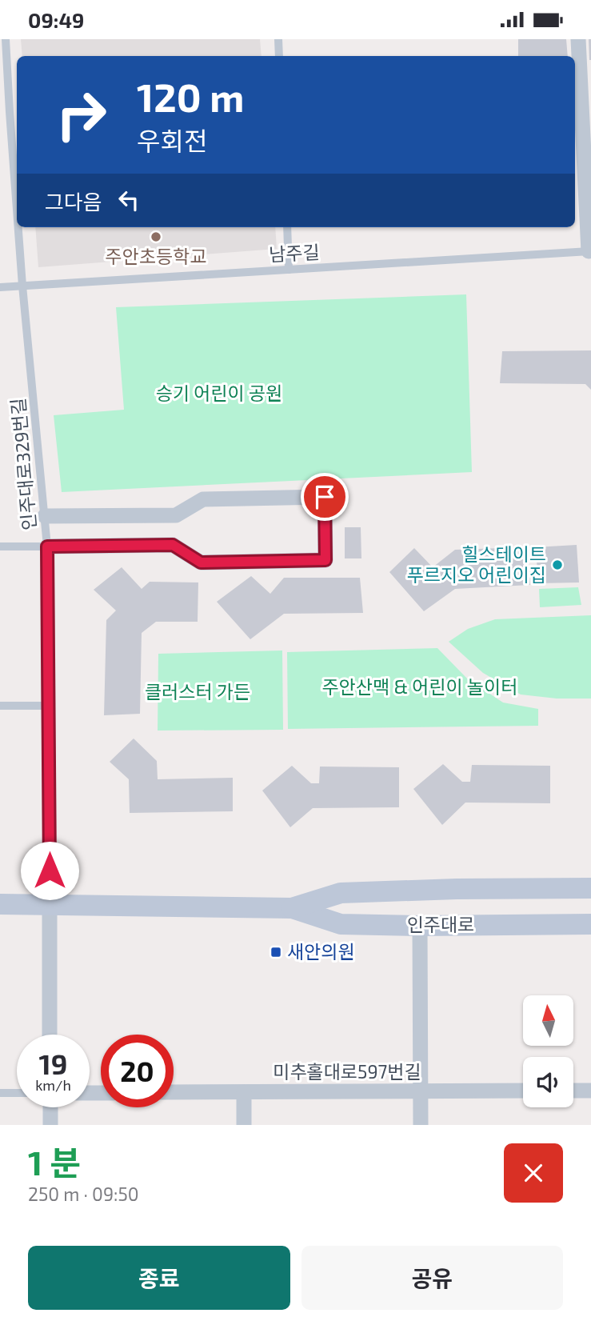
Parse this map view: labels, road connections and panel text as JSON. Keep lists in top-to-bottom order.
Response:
{
  "streets": {
    "main road": ["인주대로"],
    "street": ["미추홀대로597번길"],
    "lane": ["남주길", "인주대로329번길"]
  },
  "crossings": [
    ["남주길", "인주대로329번길"],
    ["인주대로329번길", "인주대로"]
  ],
  "parks": ["승기 어린이 공원", "주안산맥 & 어린이 놀이터", "클러스터 가든"],
  "places": {
    "other": ["주안초등학교", "힐스테이트 푸르지오 어린이집"],
    "transit": ["새안의원"]
  },
  "north": "top",
  "page": {
    "status": "09:49",
    "turn": ["120 m", "우회전"],
    "then": "그다음",
    "speed": "19 km/h",
    "limit": "20",
    "heading": ["1 분", "250 m · 09:50"],
    "buttons": ["종료", "공유"]
  }
}
